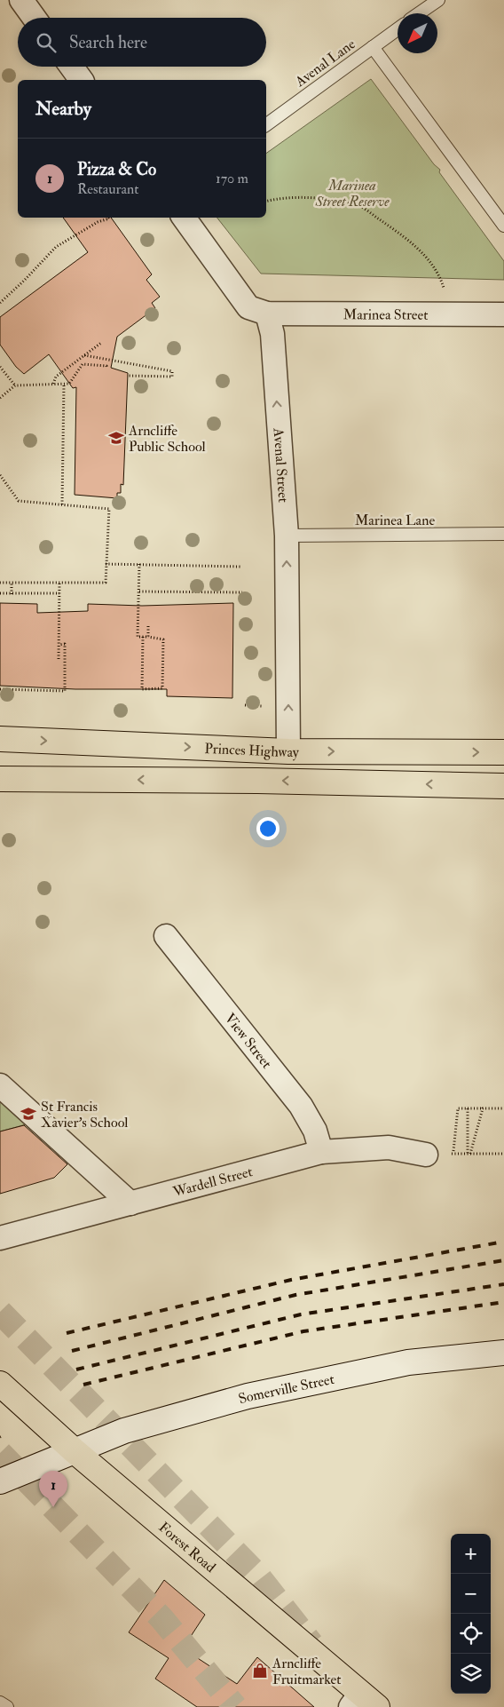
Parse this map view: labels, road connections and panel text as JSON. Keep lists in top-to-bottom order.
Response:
{
  "streets": {
    "main road": ["Princes Highway", "Forest Road"],
    "street": [
      "Marinea Street",
      "Avenal Street",
      "View Street",
      "Wardell Street",
      "Somerville Street"
    ],
    "lane": ["Avenal Lane", "Marinea Lane"]
  },
  "crossings": [
    ["Marinea Street", "Avenal Street"],
    ["Avenal Street", "Marinea Lane"],
    ["Avenal Street", "Princes Highway"],
    ["View Street", "Wardell Street"],
    ["Somerville Street", "Forest Road"]
  ],
  "one_way": ["Avenal Street"],
  "parks": ["Marinea Street Reserve"],
  "places": {
    "school or university": ["Arncliffe Public School", "St Francis Xavier's School"],
    "shop": ["Arncliffe Fruitmarket"]
  },
  "north": "bottom left",
  "page": {
    "search": "Search here",
    "heading": "Nearby",
    "list": [
      {
        "mark": "1",
        "name": "Pizza & Co",
        "note": "Restaurant",
        "value": "170 m"
      }
    ],
    "pins": "1",
    "map_buttons": ["+", "−"]
  }
}
